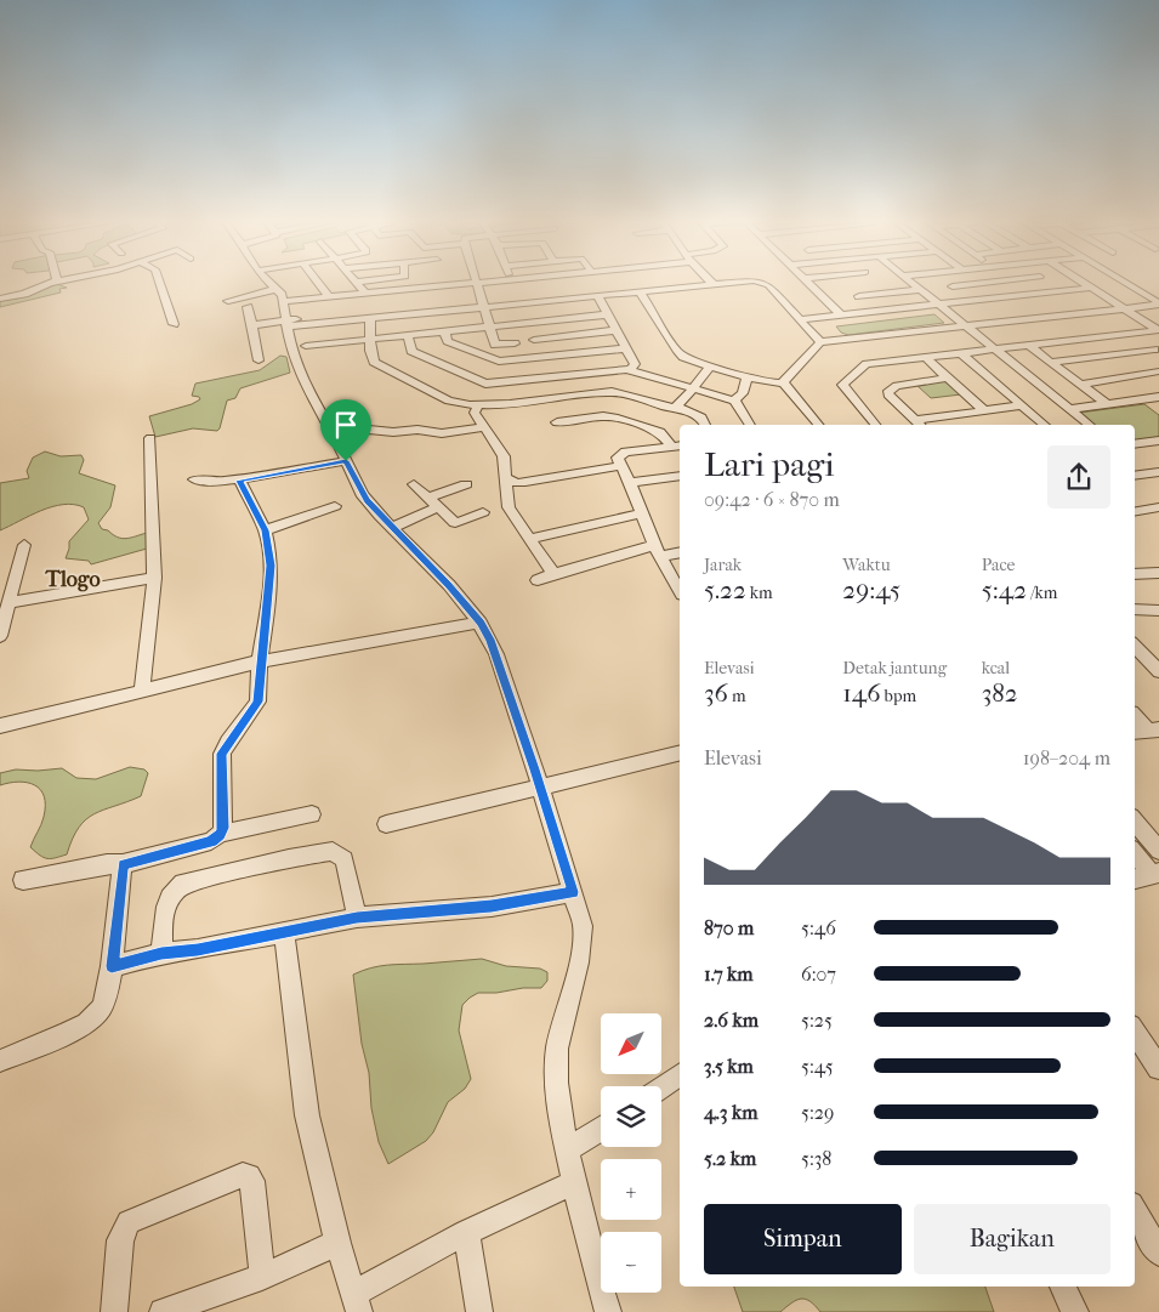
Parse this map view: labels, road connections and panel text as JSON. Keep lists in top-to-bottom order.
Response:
{
  "districts": ["Tlogo"],
  "north": "bottom left",
  "page": {
    "heading": ["Lari pagi", "09:42 · 6 × 870 m"],
    "stats": [
      ["Jarak", "5.22 km"],
      ["Waktu", "29:45"],
      ["Pace", "5:42 /km"],
      ["Elevasi", "36 m"],
      ["Detak jantung", "146 bpm"],
      ["kcal", "382"]
    ],
    "chart": ["Elevasi", "198–204 m"],
    "list": [
      {
        "name": "870 m",
        "note": "5:46"
      },
      {
        "name": "1.7 km",
        "note": "6:07"
      },
      {
        "name": "2.6 km",
        "note": "5:25"
      },
      {
        "name": "3.5 km",
        "note": "5:45"
      },
      {
        "name": "4.3 km",
        "note": "5:29"
      },
      {
        "name": "5.2 km",
        "note": "5:38"
      }
    ],
    "map_buttons": ["+", "−"],
    "buttons": ["Simpan", "Bagikan"]
  }
}
